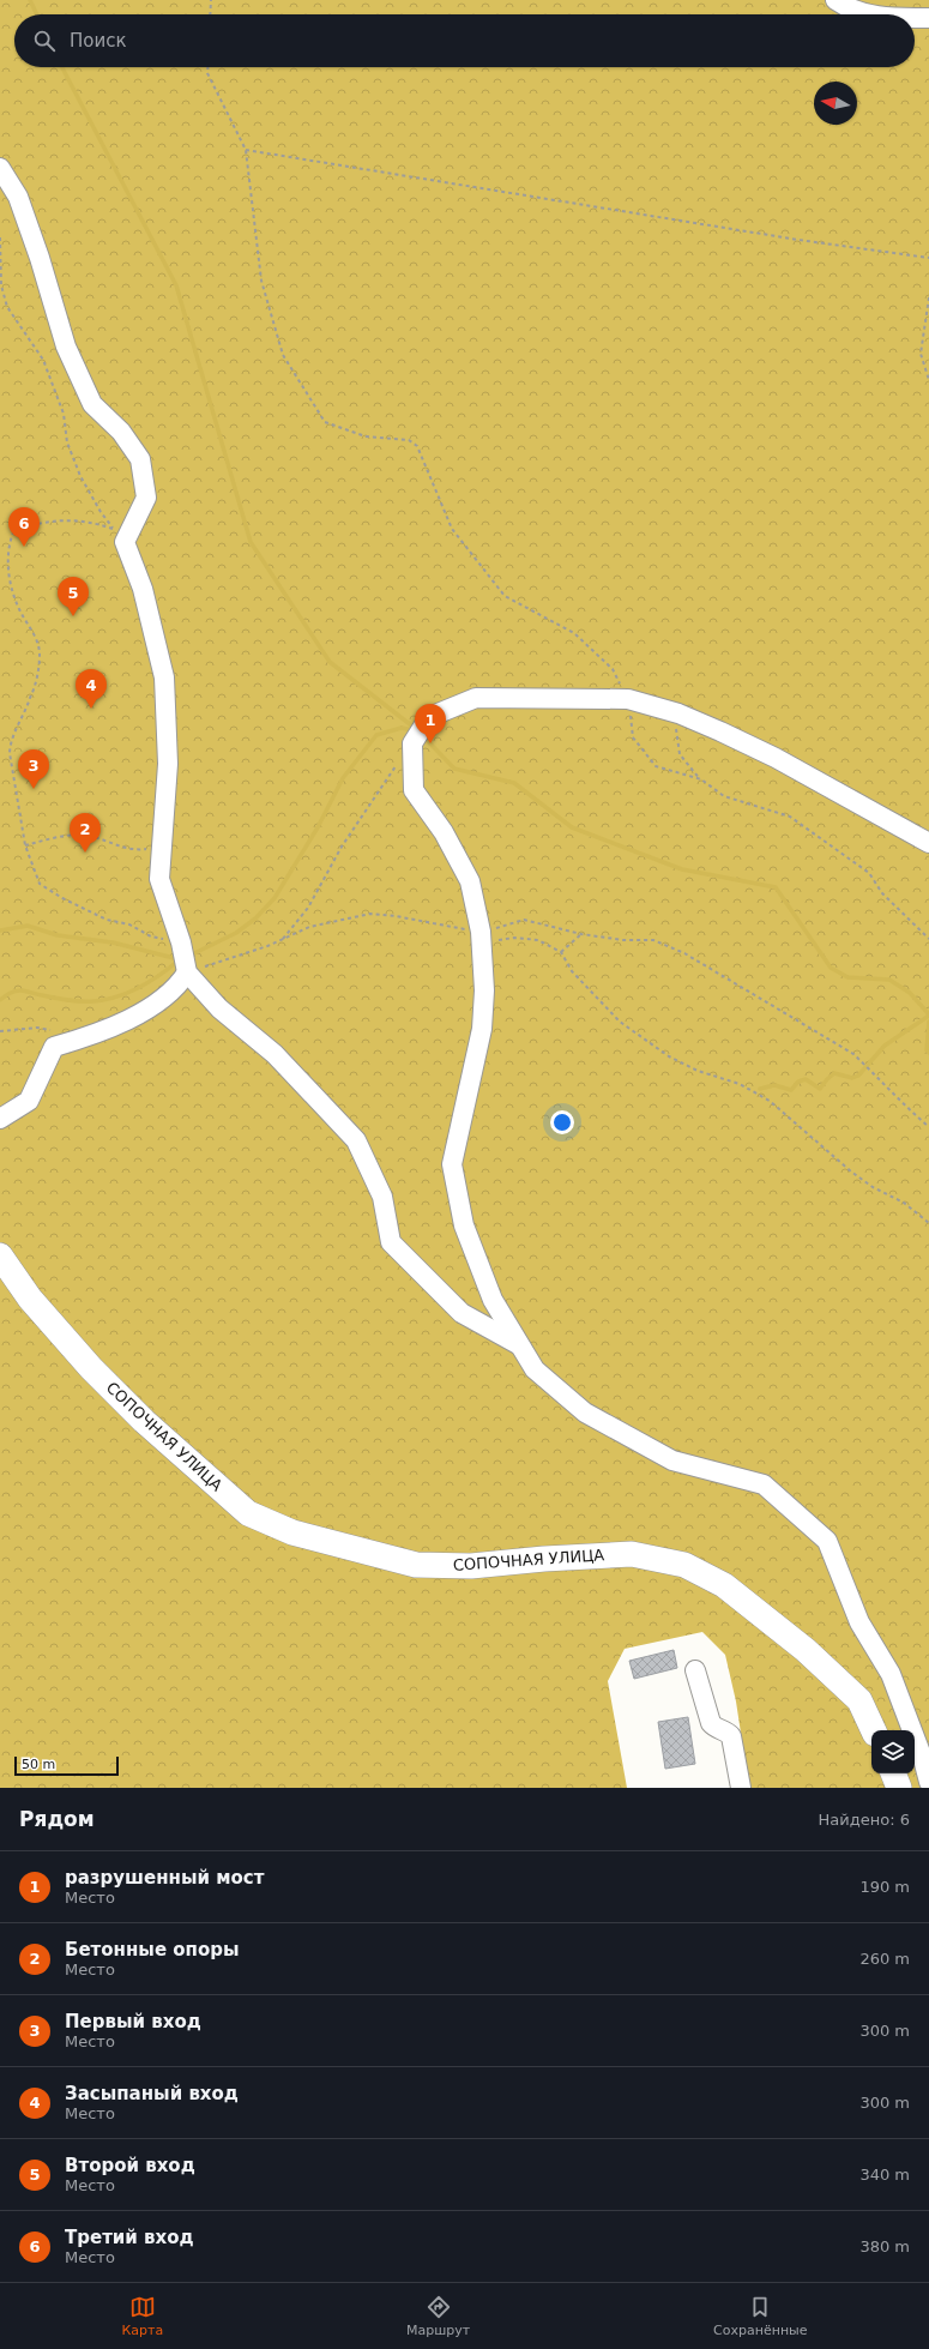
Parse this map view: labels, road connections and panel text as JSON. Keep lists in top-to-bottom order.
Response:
{
  "streets": {
    "main road": ["СОПОЧНАЯ УЛИЦА"]
  },
  "scale_bar": "50 m",
  "north": "left",
  "page": {
    "search": "Поиск",
    "pins": [
      "6",
      "5",
      "4",
      "1",
      "3",
      "2"
    ],
    "scale": "50 m",
    "heading": ["Рядом", "Найдено: 6"],
    "list": [
      {
        "mark": "1",
        "name": "разрушенный мост",
        "note": "Место",
        "value": "190 m"
      },
      {
        "mark": "2",
        "name": "Бетонные опоры",
        "note": "Место",
        "value": "260 m"
      },
      {
        "mark": "3",
        "name": "Первый вход",
        "note": "Место",
        "value": "300 m"
      },
      {
        "mark": "4",
        "name": "Засыпаный вход",
        "note": "Место",
        "value": "300 m"
      },
      {
        "mark": "5",
        "name": "Второй вход",
        "note": "Место",
        "value": "340 m"
      },
      {
        "mark": "6",
        "name": "Третий вход",
        "note": "Место",
        "value": "380 m"
      }
    ],
    "nav": ["Карта", "Маршрут", "Сохранённые"]
  }
}
